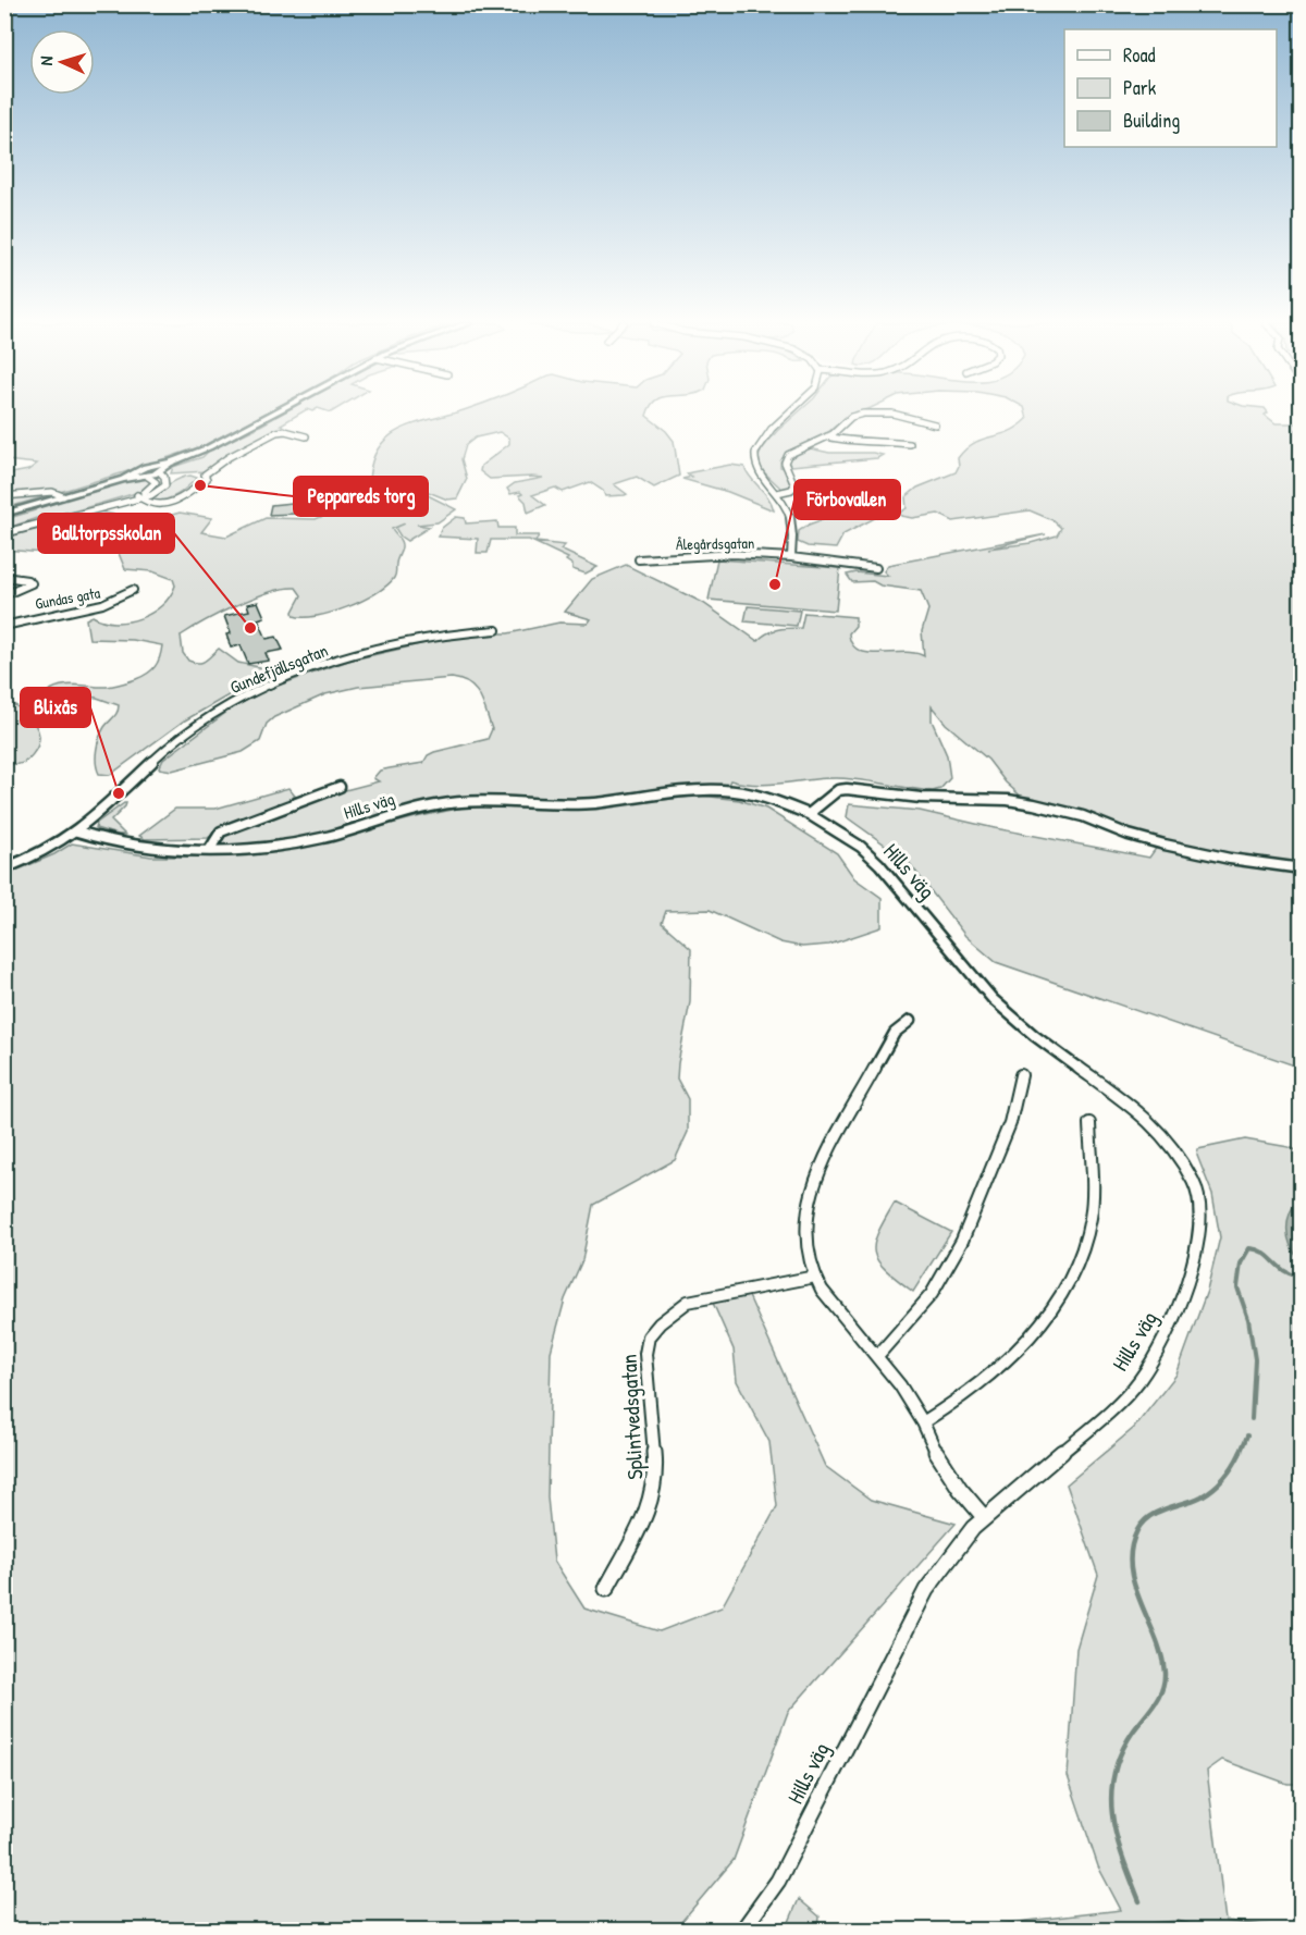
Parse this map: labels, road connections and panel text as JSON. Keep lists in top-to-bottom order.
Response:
{
  "streets": {
    "street": [
      "Ålegårdsgatan",
      "Gundas gata",
      "Gundefjällsgatan",
      "Hills väg",
      "Splintvedsgatan"
    ]
  },
  "places": [
    "Peppareds torg",
    "Förbovallen",
    "Balltorpsskolan",
    "Blixås"
  ],
  "legend": ["Road", "Park", "Building"],
  "north": "left"
}
